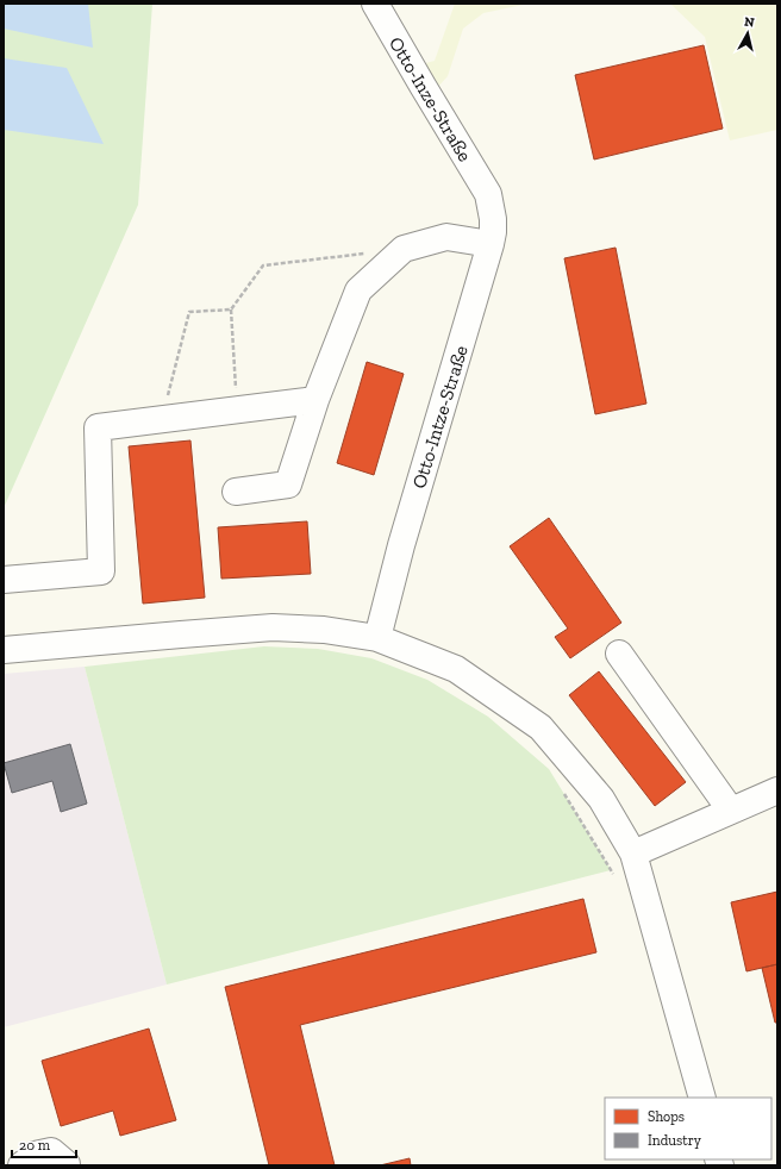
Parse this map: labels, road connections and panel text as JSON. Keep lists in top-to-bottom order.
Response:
{
  "streets": {
    "street": ["Otto-Inze-Straße", "Otto-Intze-Straße"]
  },
  "crossings": [
    ["Otto-Inze-Straße", "Otto-Intze-Straße"]
  ],
  "legend": ["Shops", "Industry"],
  "scale_bar": "20 m",
  "north": "top"
}
